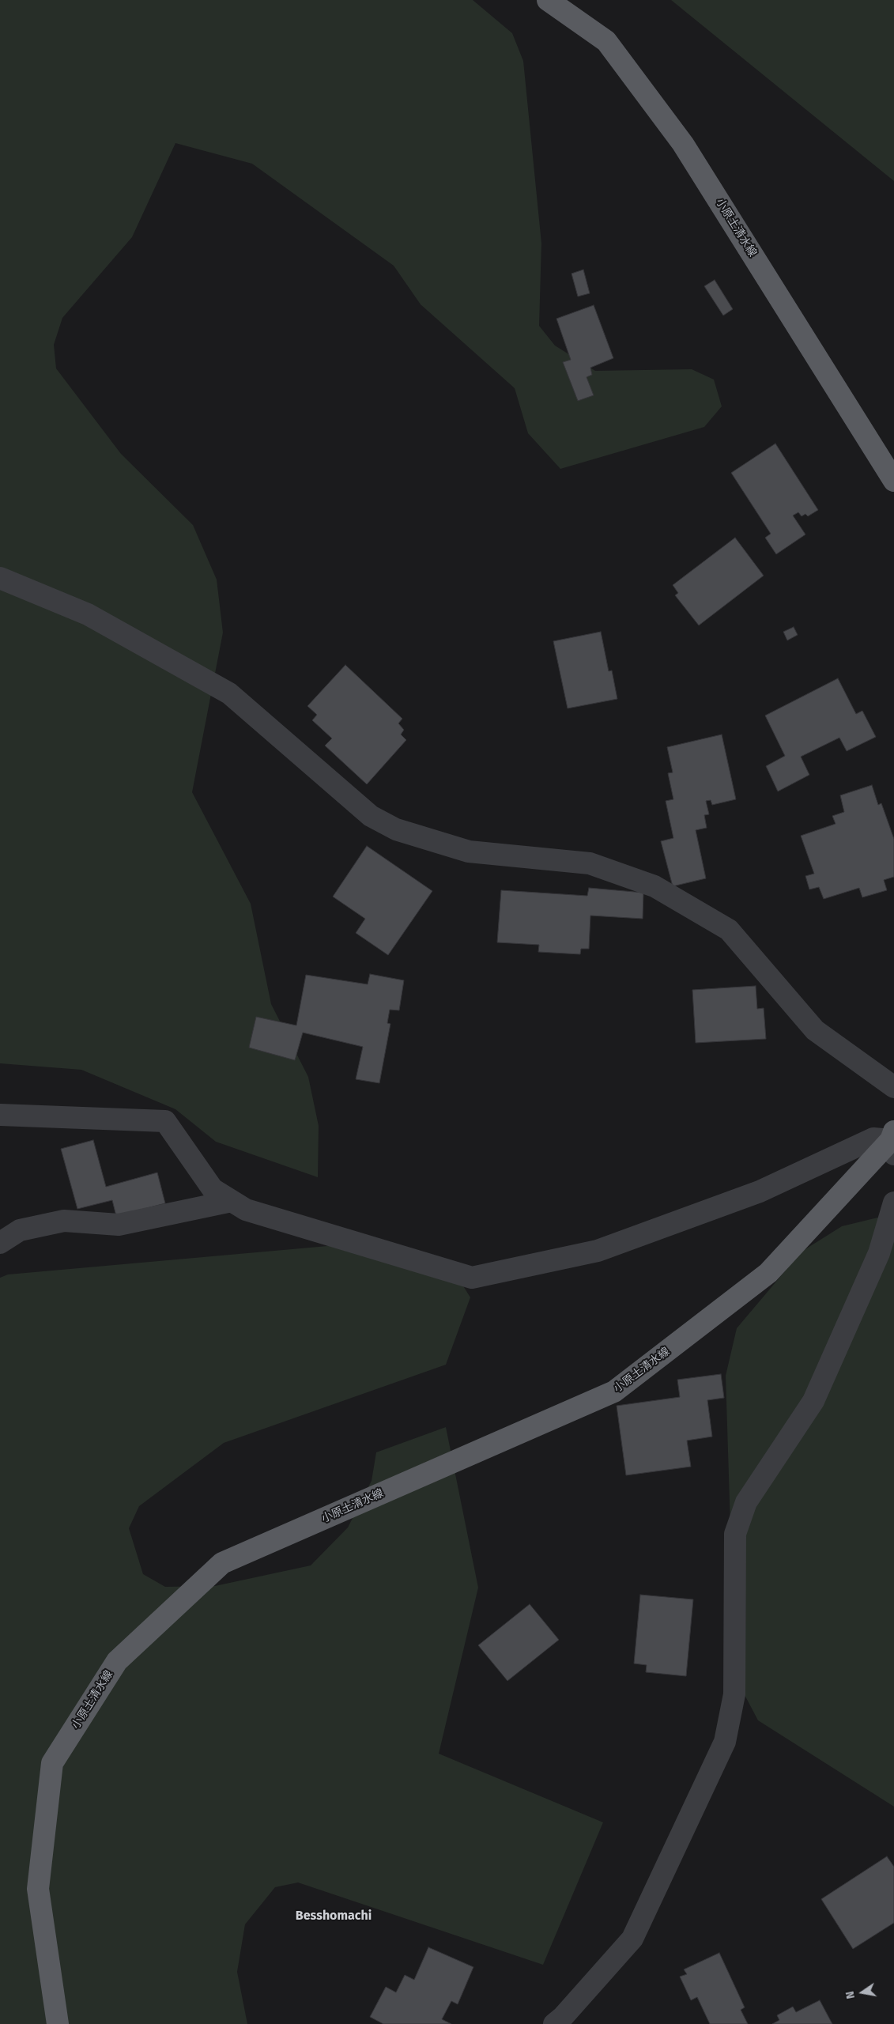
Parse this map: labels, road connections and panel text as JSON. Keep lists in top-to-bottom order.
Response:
{
  "streets": {
    "main road": ["小原土清水線"]
  },
  "districts": ["Besshomachi"],
  "north": "left"
}
